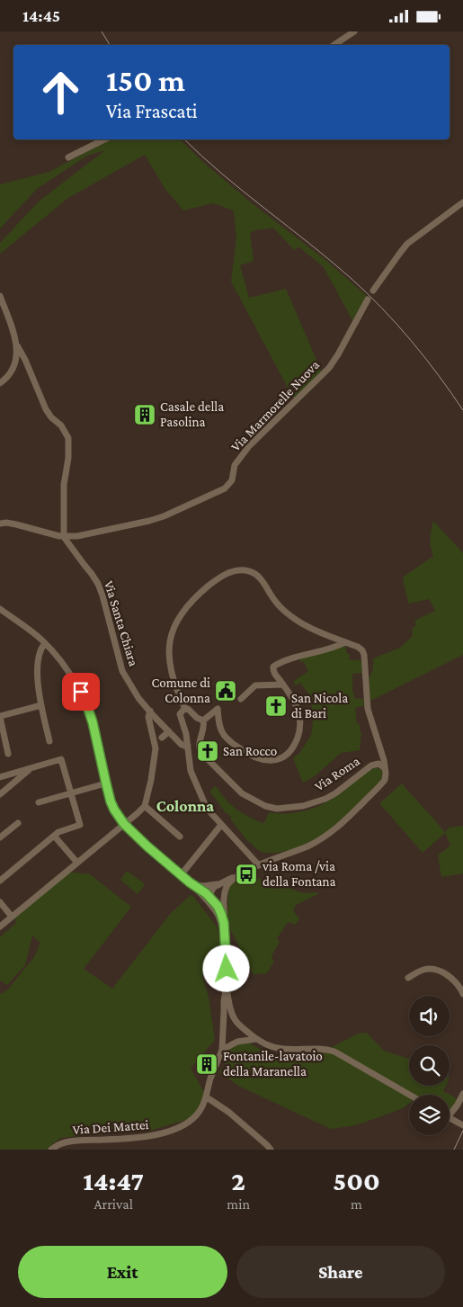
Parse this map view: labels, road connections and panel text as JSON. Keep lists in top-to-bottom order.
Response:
{
  "streets": {
    "street": [
      "Via Marmorelle Nuova",
      "Via Santa Chiara",
      "Via Roma",
      "Via Dei Mattei"
    ]
  },
  "crossings": [
    ["Via Marmorelle Nuova", "Via Santa Chiara"]
  ],
  "districts": ["Colonna"],
  "places": {
    "building": ["Casale della Pasolina", "Fontanile-lavatoio della Maranella"],
    "public building": ["Comune di Colonna"],
    "church": ["San Nicola di Bari", "San Rocco"],
    "bus stop": ["via Roma /via della Fontana"]
  },
  "page": {
    "status": "14:45",
    "turn": ["150 m", "Via Frascati"],
    "eta": [
      "14:47",
      "Arrival",
      "2",
      "min",
      "500",
      "m"
    ],
    "buttons": ["Exit", "Share"]
  }
}
